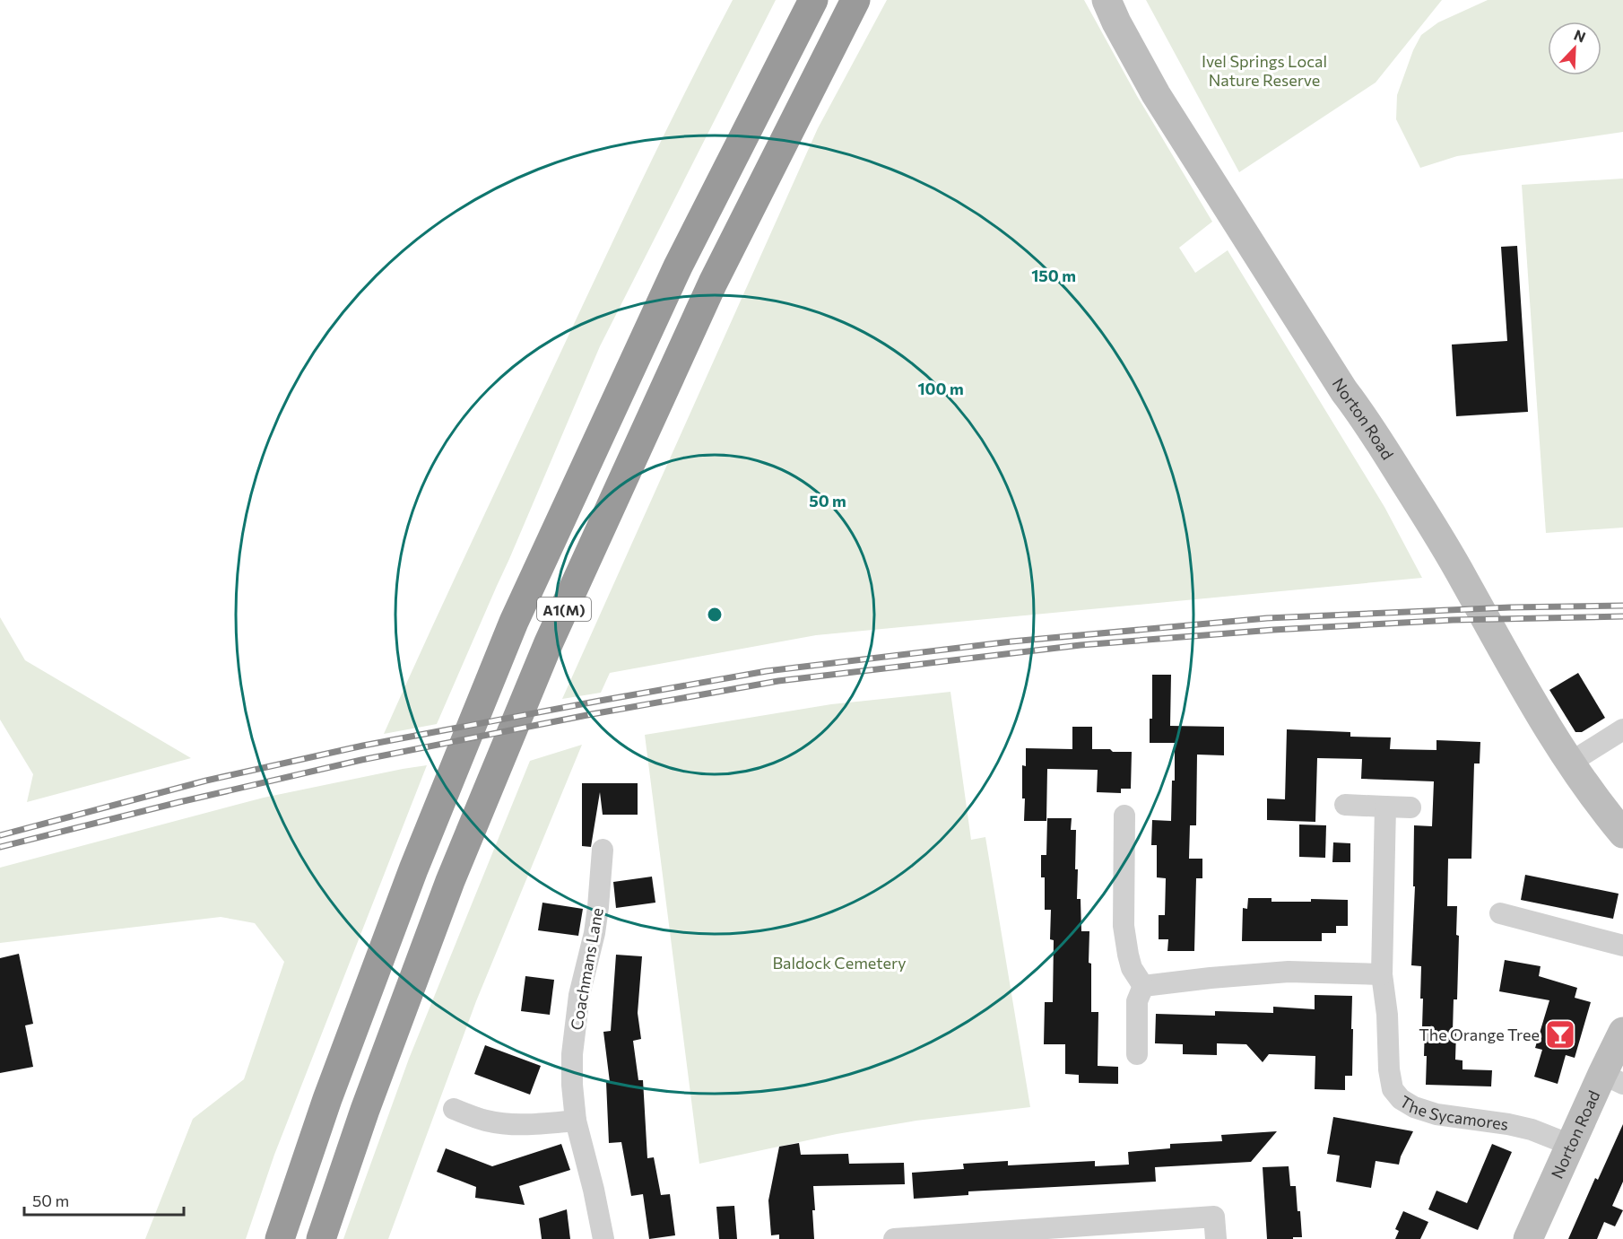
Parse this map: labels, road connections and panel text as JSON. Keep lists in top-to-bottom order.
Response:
{
  "streets": {
    "highway": ["A1(M)"],
    "street": ["Norton Road", "Coachmans Lane", "The Sycamores"]
  },
  "crossings": [
    ["Norton Road", "The Sycamores"]
  ],
  "parks": ["Ivel Springs Local Nature Reserve", "Baldock Cemetery"],
  "places": {
    "bar": ["The Orange Tree"]
  },
  "scale_bar": "50 m",
  "north": "top right",
  "rings": ["150 m", "100 m", "50 m"]
}
